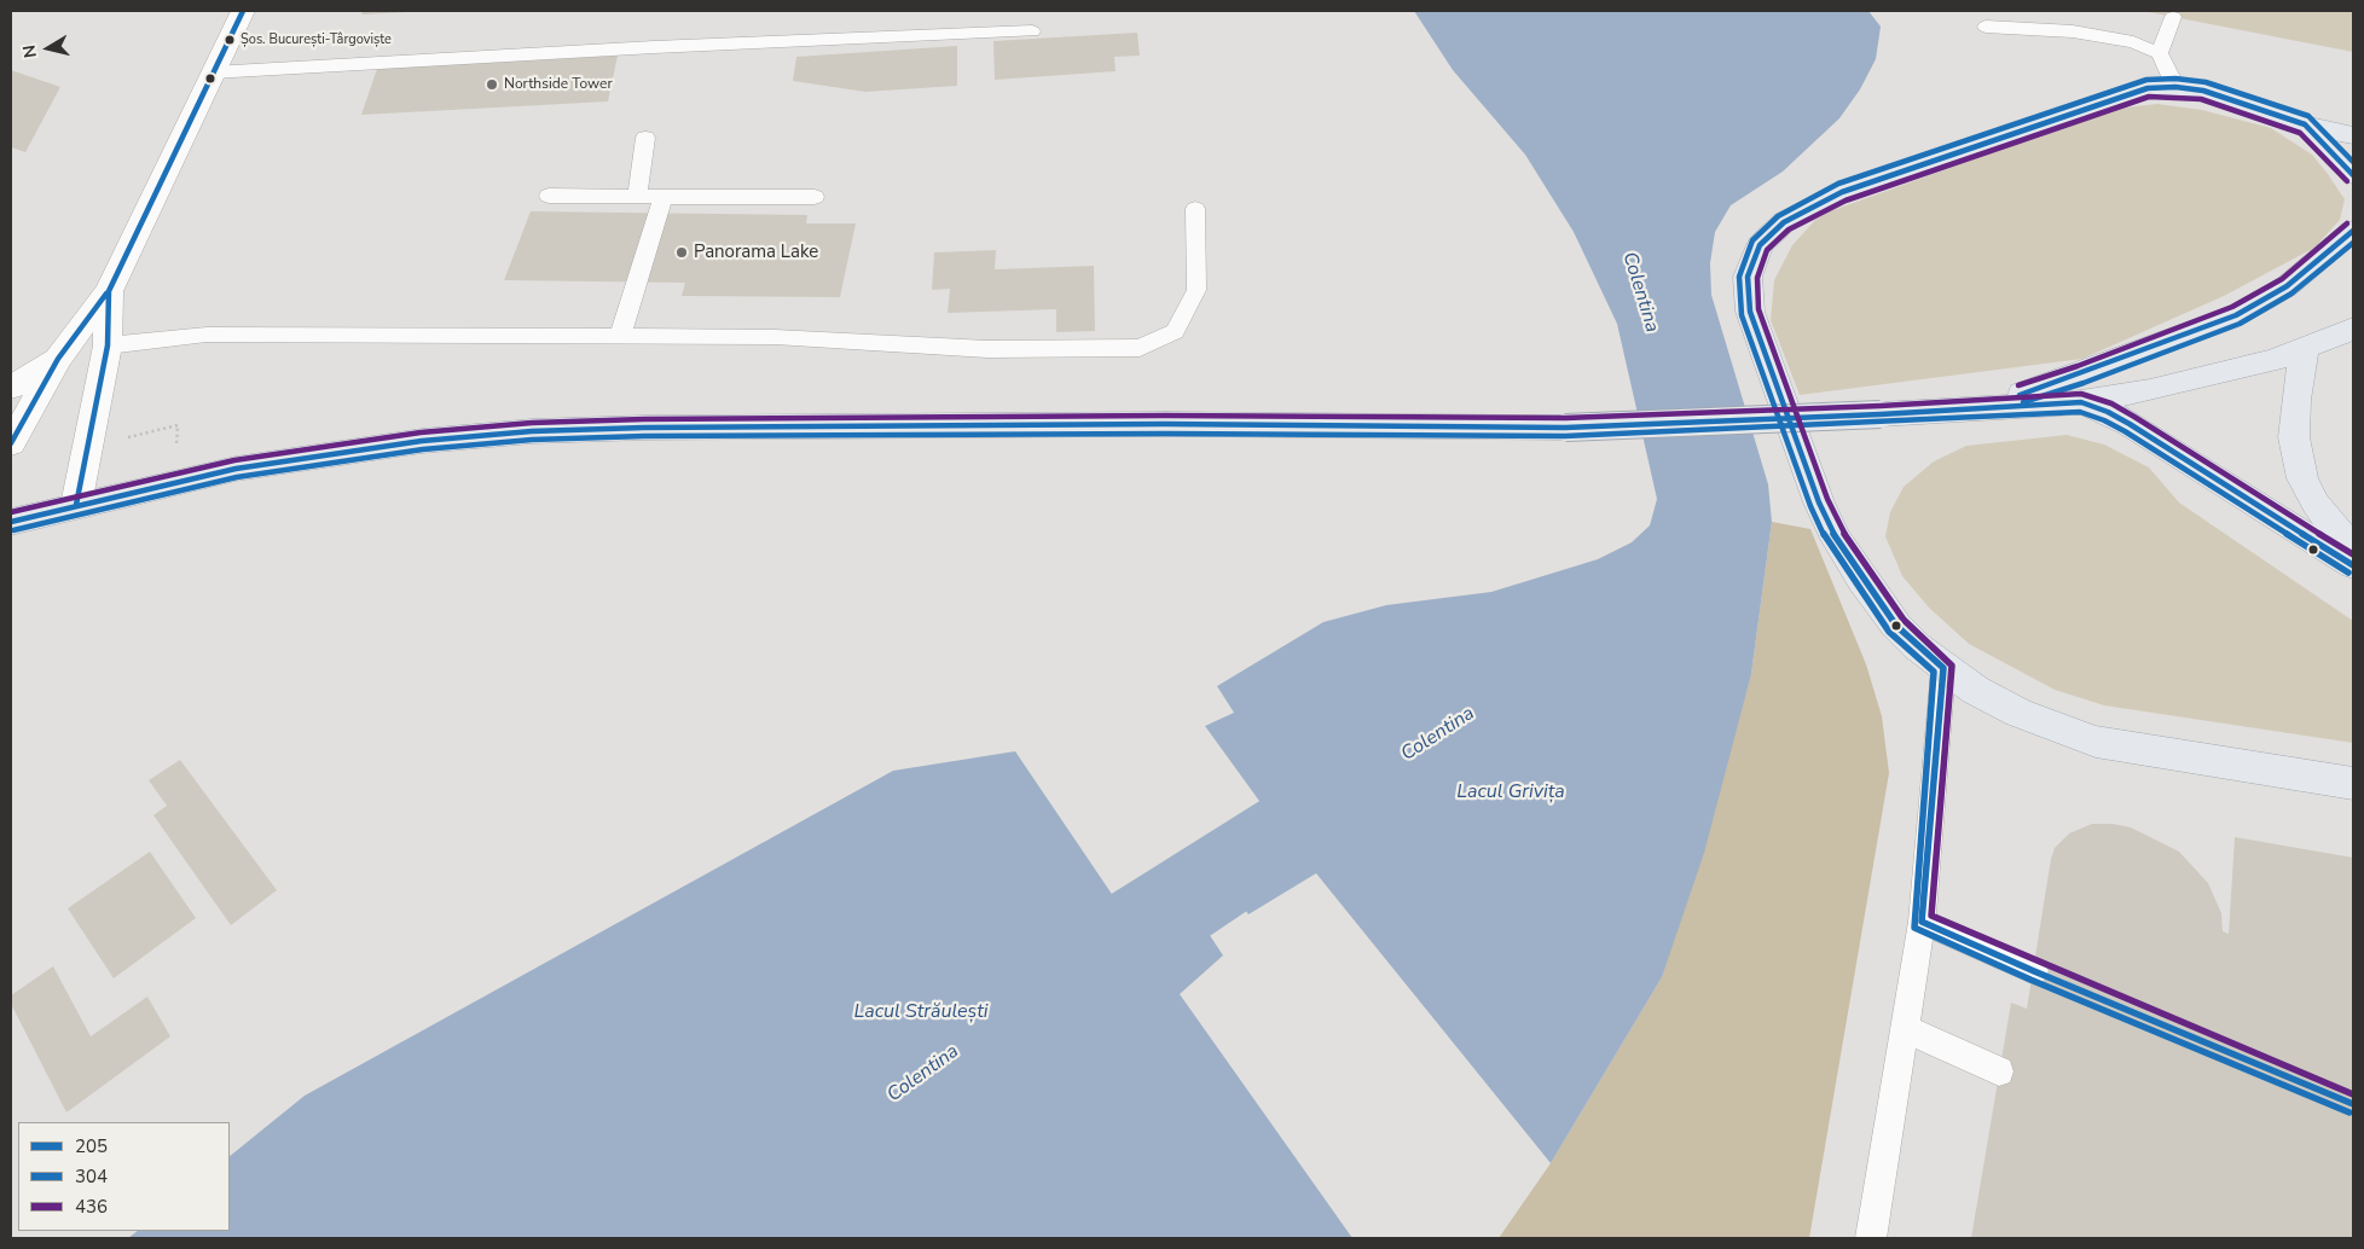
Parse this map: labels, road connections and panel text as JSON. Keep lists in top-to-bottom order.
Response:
{
  "water": ["Colentina", "Lacul Grivița", "Lacul Străulești"],
  "places": ["Șos. București-Târgoviște", "Northside Tower", "Panorama Lake"],
  "lines": ["transit line 205", "transit line 304", "transit line 436"],
  "legend": ["205", "304", "436"],
  "north": "left"
}
